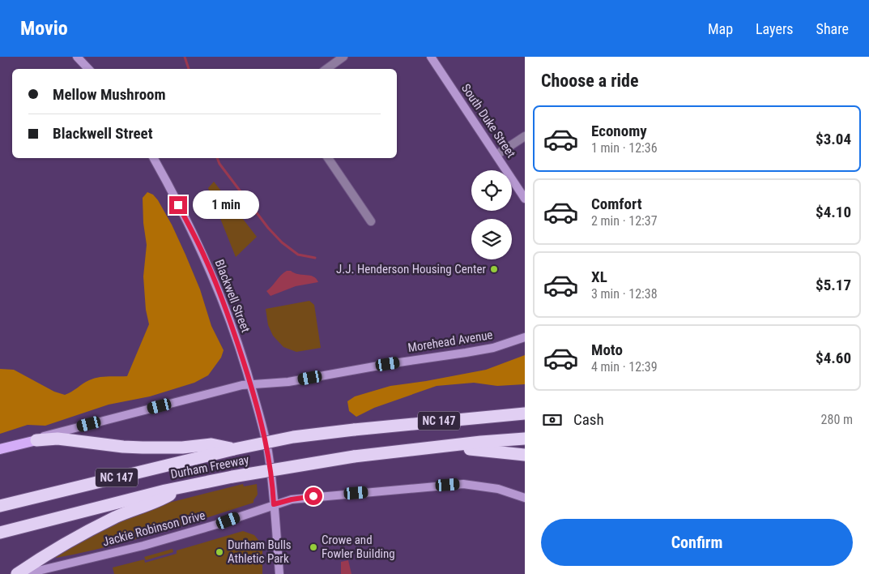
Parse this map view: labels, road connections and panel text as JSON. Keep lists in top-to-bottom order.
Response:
{
  "streets": {
    "highway": ["NC 147", "Durham Freeway"],
    "main road": ["Morehead Avenue"],
    "street": ["South Duke Street", "Blackwell Street", "Jackie Robinson Drive"]
  },
  "crossings": [
    ["Blackwell Street", "Morehead Avenue"],
    ["Blackwell Street", "Jackie Robinson Drive"]
  ],
  "places": ["J.J. Henderson Housing Center", "Crowe and Fowler Building", "Durham Bulls Athletic Park"],
  "page": {
    "header": "Movio",
    "nav": ["Map", "Layers", "Share"],
    "heading": "Choose a ride",
    "banner": ["Mellow Mushroom", "Blackwell Street"],
    "list": [
      {
        "name": "Economy",
        "note": "1 min · 12:36",
        "value": "$3.04"
      },
      {
        "name": "Comfort",
        "note": "2 min · 12:37",
        "value": "$4.10"
      },
      {
        "name": "XL",
        "note": "3 min · 12:38",
        "value": "$5.17"
      },
      {
        "name": "Moto",
        "note": "4 min · 12:39",
        "value": "$4.60"
      }
    ],
    "bubble": "1 min",
    "pay": ["Cash", "280 m"],
    "buttons": "Confirm"
  }
}
